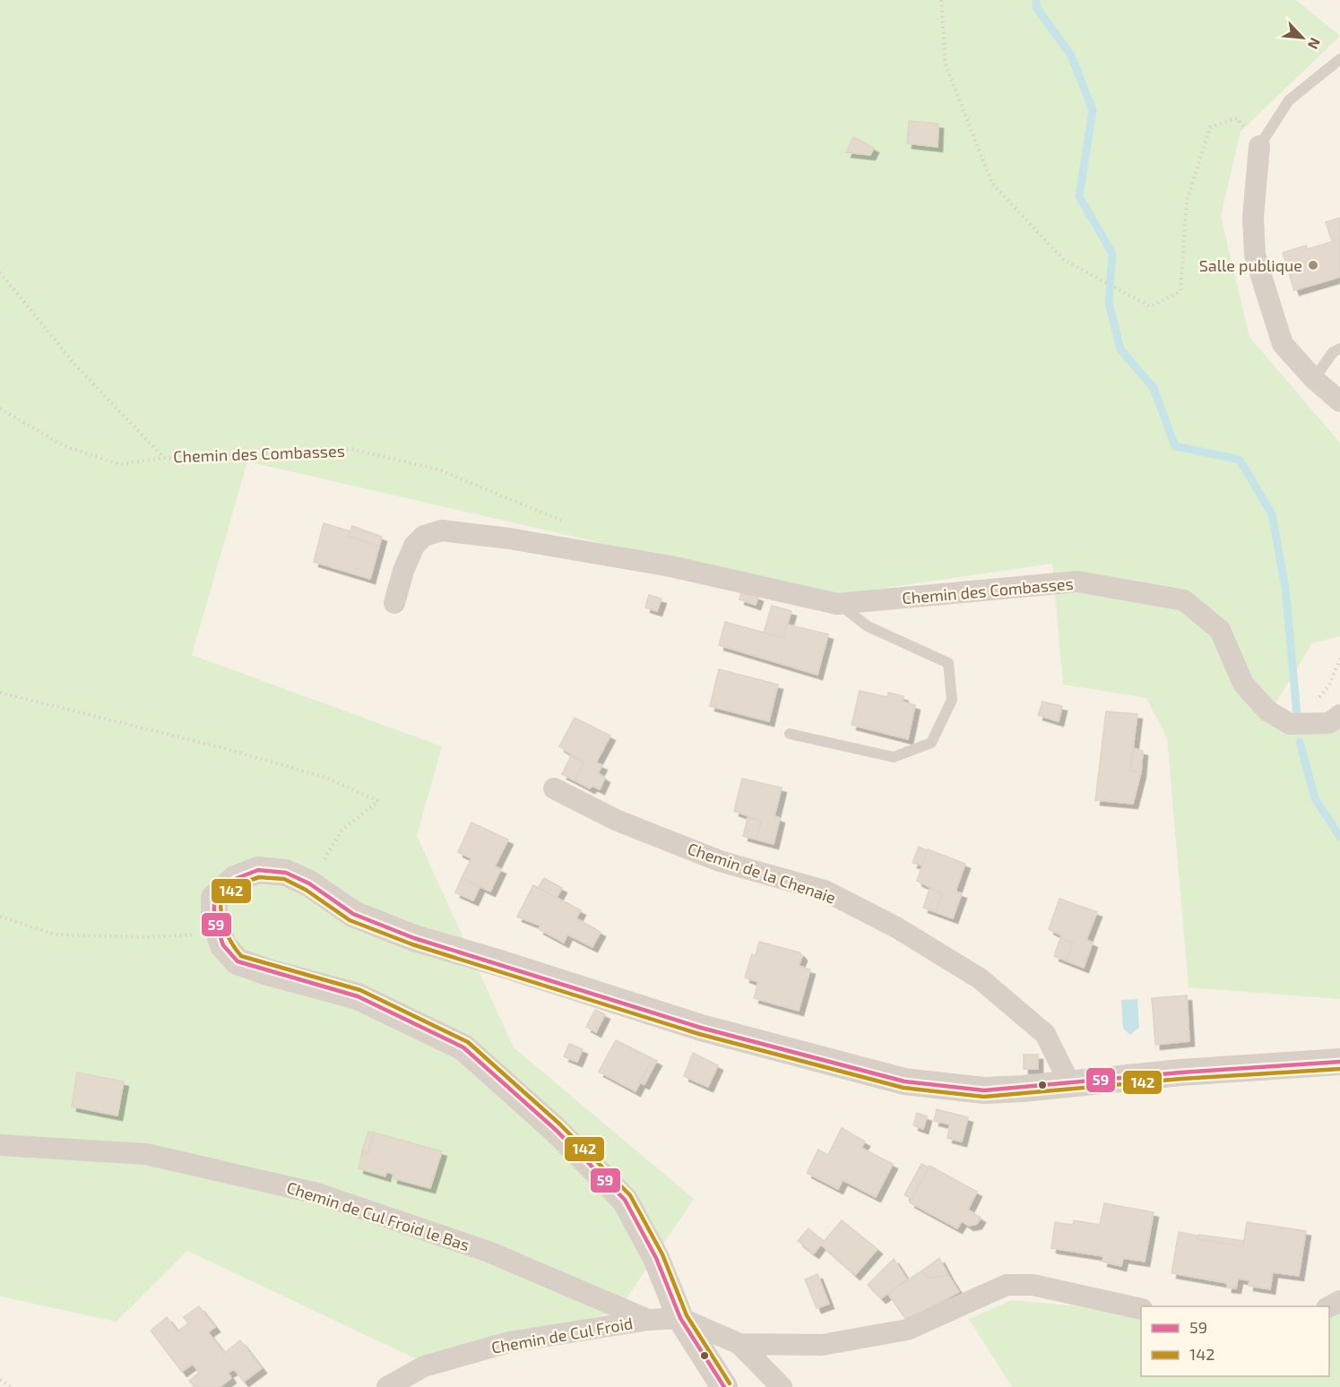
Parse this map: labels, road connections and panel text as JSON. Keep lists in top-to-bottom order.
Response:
{
  "streets": {
    "street": [
      "Chemin des Combasses",
      "Chemin de la Chenaie",
      "Chemin de Cul Froid le Bas",
      "Chemin de Cul Froid"
    ]
  },
  "crossings": [
    ["Chemin de Cul Froid le Bas", "Chemin de Cul Froid"]
  ],
  "places": ["Salle publique"],
  "lines": ["transit line 59", "transit line 142"],
  "legend": ["59", "142"],
  "north": "bottom right"
}
